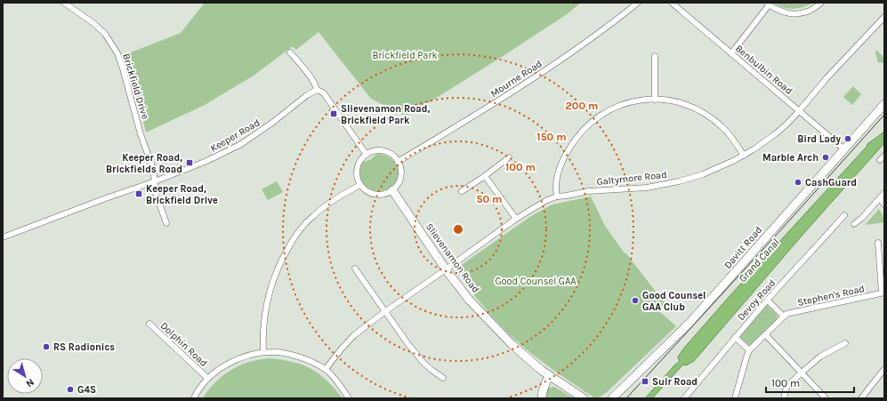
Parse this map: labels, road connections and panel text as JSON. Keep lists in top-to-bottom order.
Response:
{
  "streets": {
    "main road": ["Davitt Road", "Slievenamon Road"],
    "street": [
      "Benbulbin Road",
      "Mourne Road",
      "Brickfield Drive",
      "Keeper Road",
      "Galtymore Road",
      "Stephen's Road",
      "Devoy Road",
      "Dolphin Road"
    ]
  },
  "crossings": [
    ["Benbulbin Road", "Galtymore Road"],
    ["Benbulbin Road", "Davitt Road"],
    ["Mourne Road", "Slievenamon Road"],
    ["Brickfield Drive", "Keeper Road"],
    ["Galtymore Road", "Slievenamon Road"],
    ["Galtymore Road", "Dolphin Road"]
  ],
  "water": ["Grand Canal"],
  "parks": ["Brickfield Park", "Good Counsel GAA"],
  "places": {
    "transit": [
      "Slievenamon Road, Brickfield Park",
      "Keeper Road, Brickfields Road",
      "Keeper Road, Brickfield Drive",
      "Suir Road"
    ],
    "other": [
      "Bird Lady",
      "Marble Arch",
      "CashGuard",
      "Good Counsel GAA Club",
      "RS Radionics",
      "G4S"
    ]
  },
  "scale_bar": "100 m",
  "north": "bottom right",
  "rings": [
    "200 m",
    "150 m",
    "100 m",
    "50 m"
  ]
}
